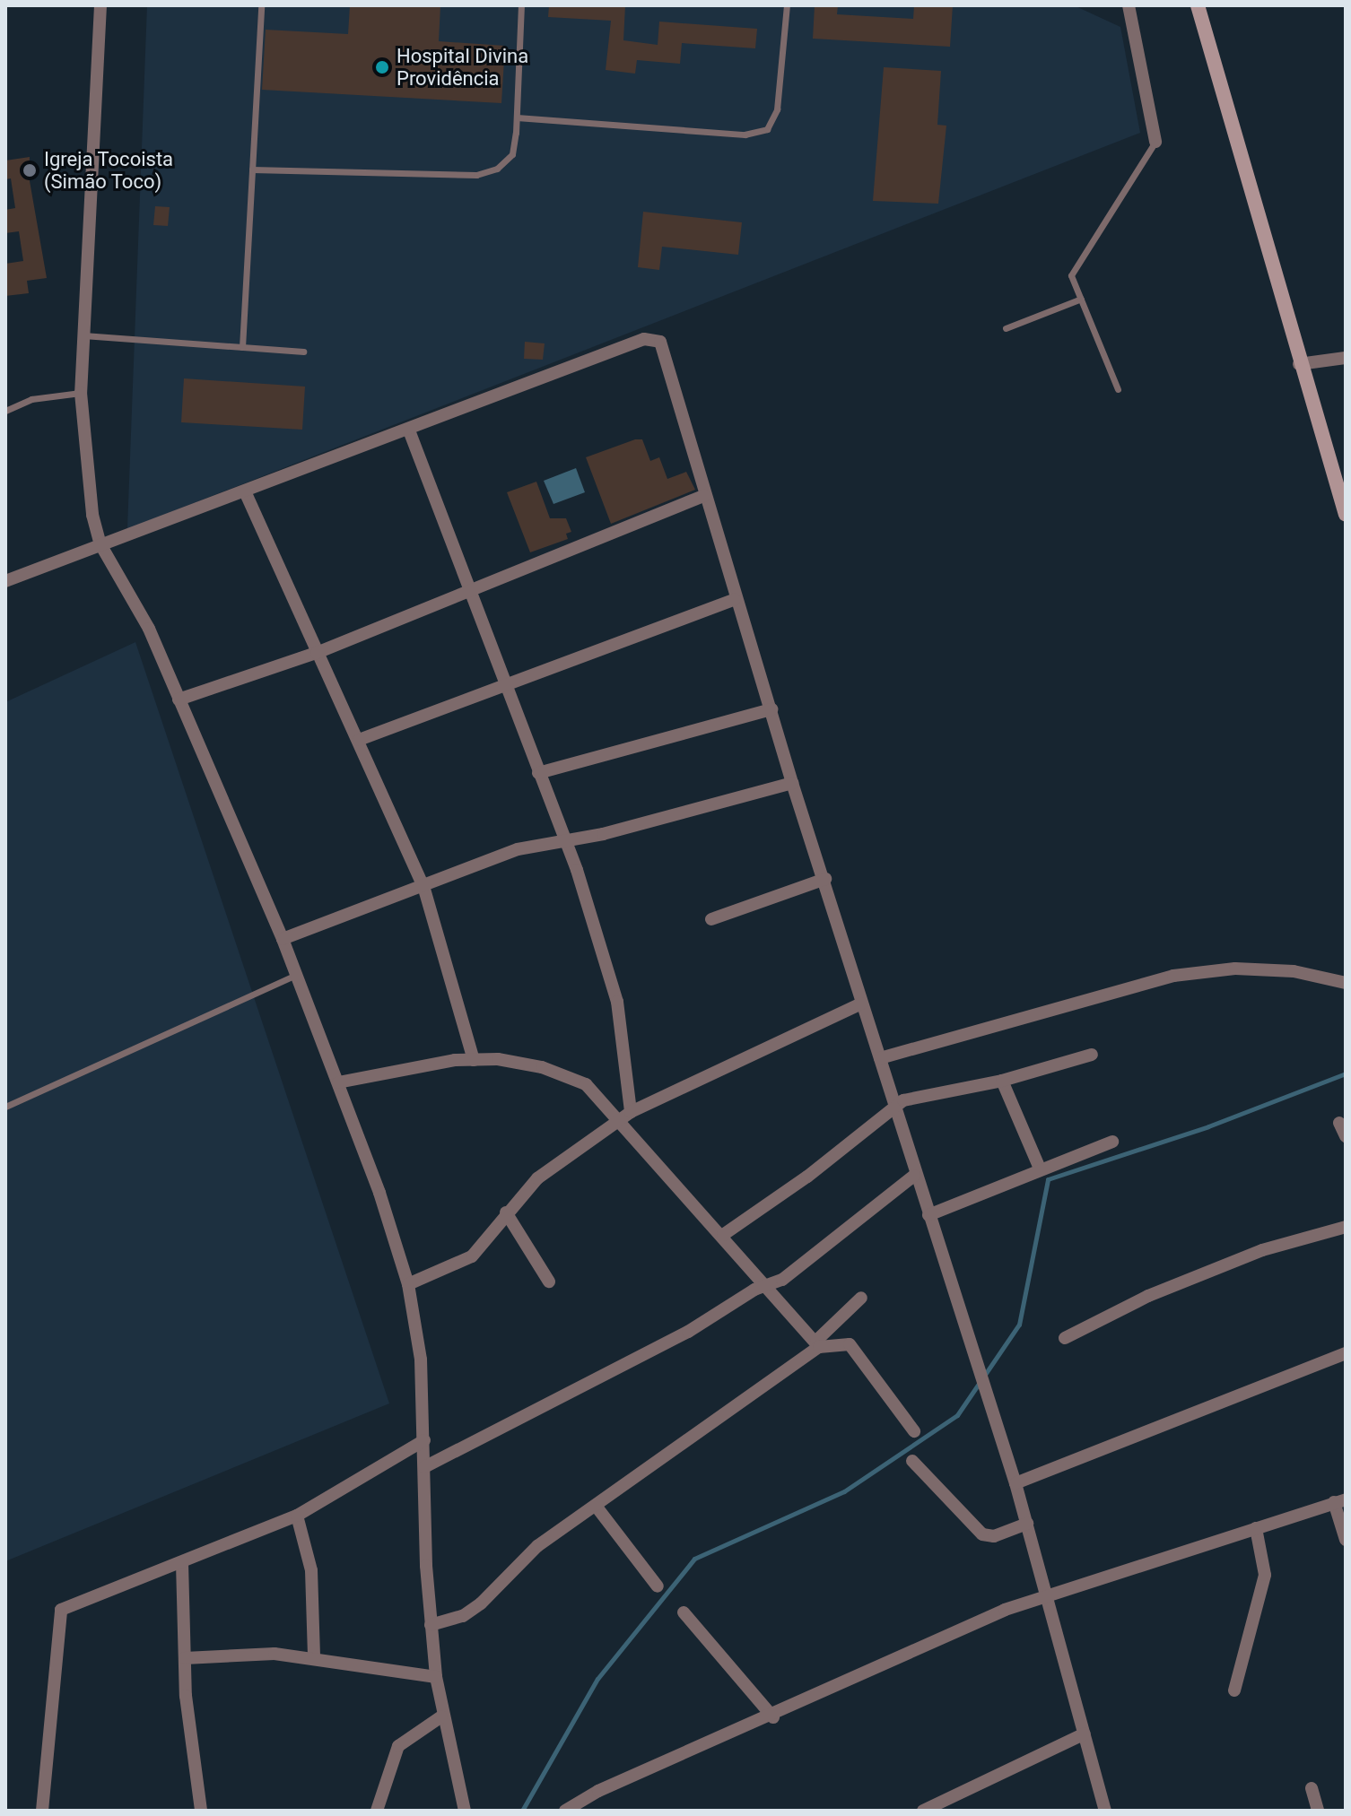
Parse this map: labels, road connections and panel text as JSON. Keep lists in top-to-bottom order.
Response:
{
  "places": ["Hospital Divina Providência", "Igreja Tocoista (Simão Toco)"]
}
